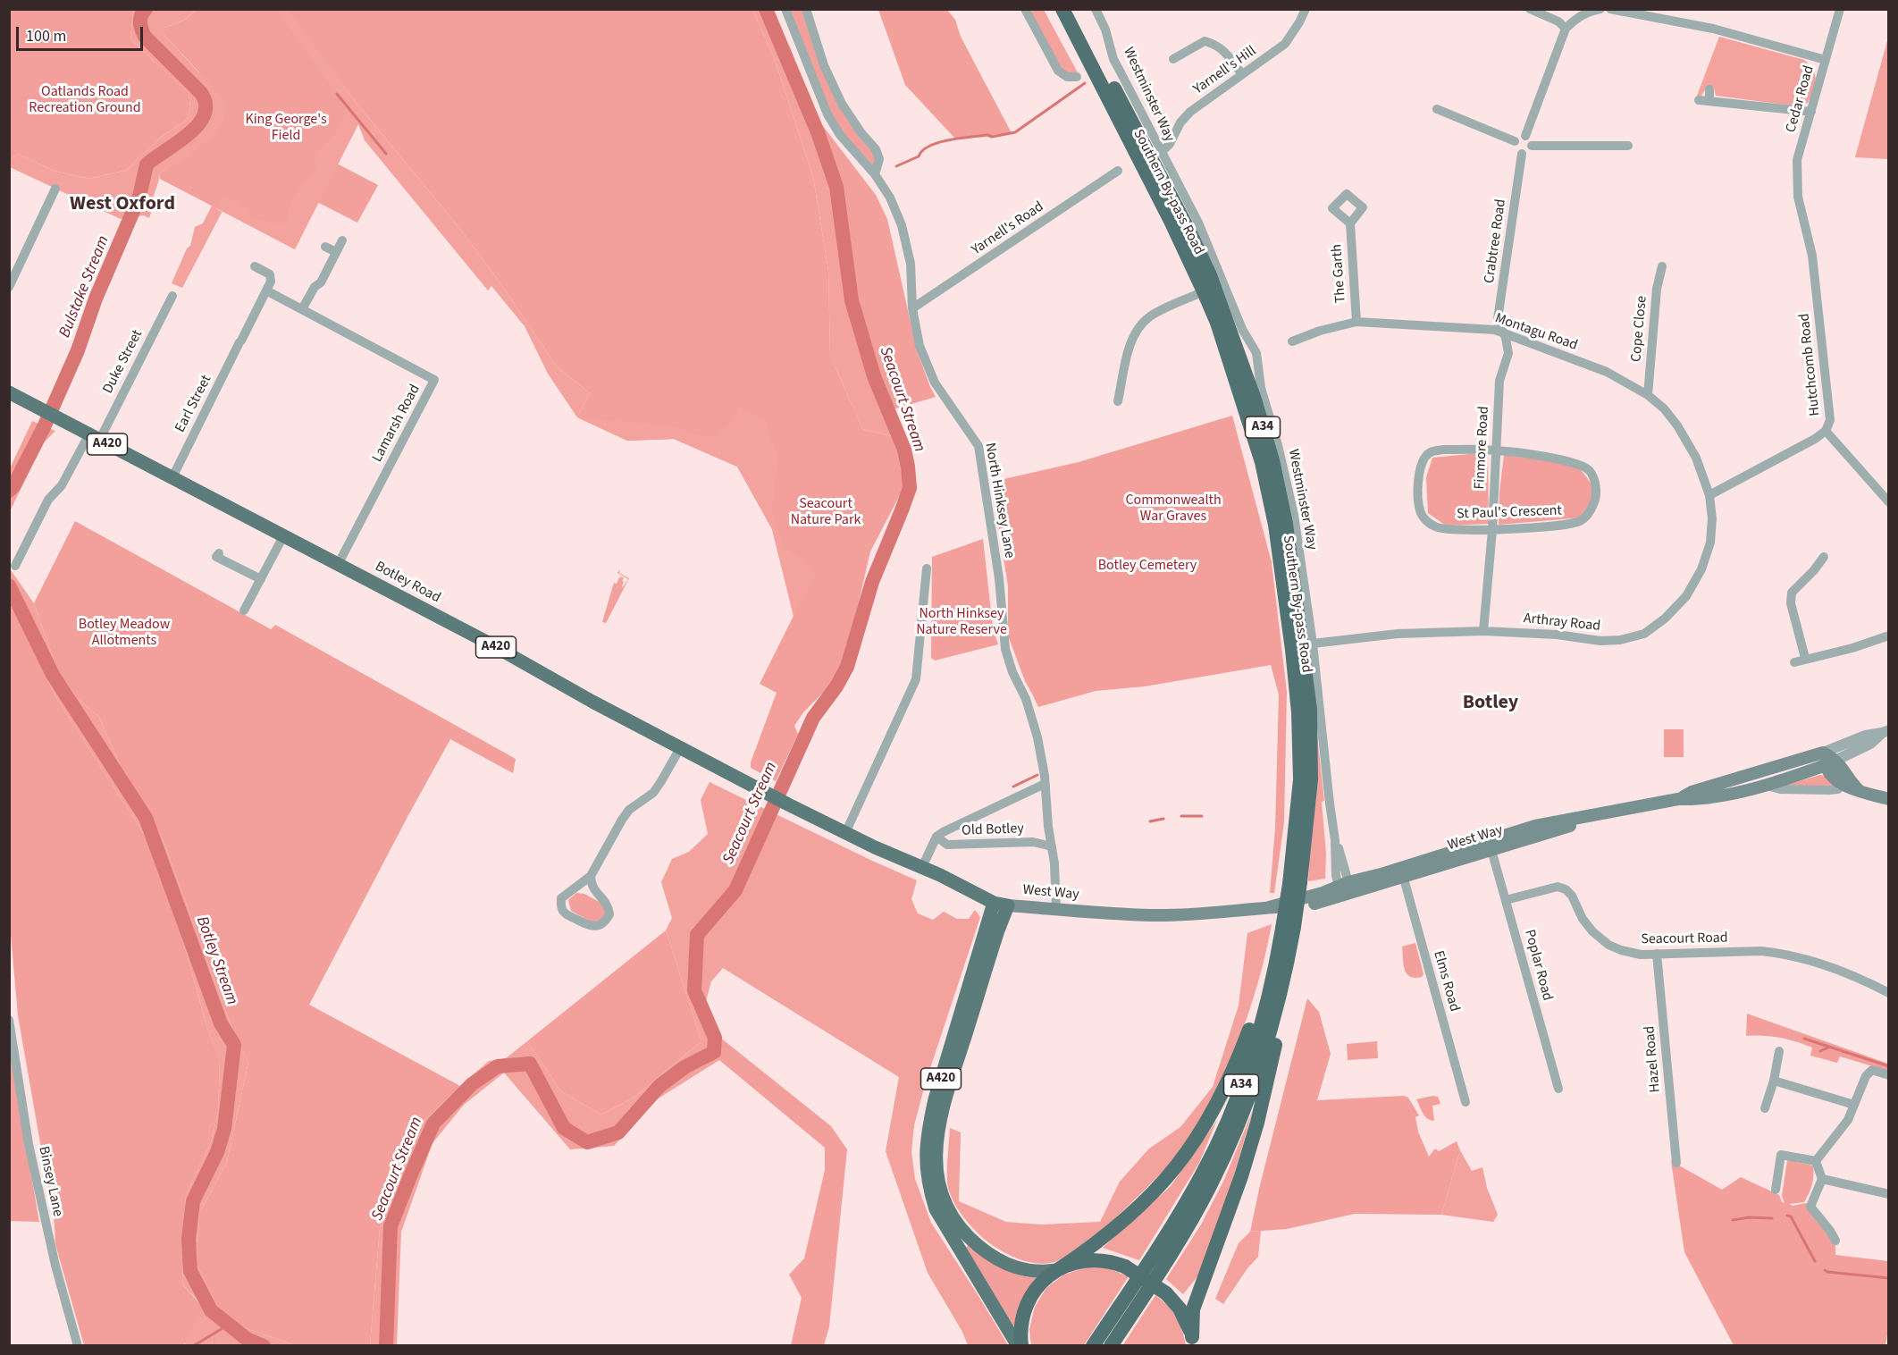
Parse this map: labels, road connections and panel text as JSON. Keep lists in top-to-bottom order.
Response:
{
  "streets": {
    "highway": ["Southern By-pass Road", "A34"],
    "main road": ["A420", "Botley Road", "West Way"],
    "street": [
      "Yarnell's Hill",
      "Westminster Way",
      "Cedar Road",
      "Yarnell's Road",
      "Crabtree Road",
      "The Garth",
      "Cope Close",
      "Montagu Road",
      "Duke Street",
      "Hutchcomb Road",
      "Earl Street",
      "Lamarsh Road",
      "Finmore Road",
      "North Hinksey Lane",
      "St Paul's Crescent",
      "Arthray Road",
      "Old Botley",
      "Seacourt Road",
      "Poplar Road",
      "Elms Road",
      "Hazel Road",
      "Binsey Lane"
    ]
  },
  "crossings": [
    ["Yarnell's Hill", "Westminster Way"],
    ["Westminster Way", "Arthray Road"],
    ["Westminster Way", "West Way"],
    ["Cedar Road", "Hutchcomb Road"],
    ["Southern By-pass Road", "A34"],
    ["Yarnell's Road", "North Hinksey Lane"],
    ["Crabtree Road", "Montagu Road"],
    ["Crabtree Road", "Finmore Road"],
    ["The Garth", "Montagu Road"],
    ["Cope Close", "Montagu Road"],
    ["Montagu Road", "Hutchcomb Road"],
    ["Montagu Road", "Finmore Road"],
    ["Montagu Road", "Arthray Road"],
    ["Duke Street", "Botley Road"],
    ["Hutchcomb Road", "Arthray Road"],
    ["Earl Street", "Lamarsh Road"],
    ["Earl Street", "Botley Road"],
    ["Lamarsh Road", "Botley Road"],
    ["A420", "West Way"],
    ["Finmore Road", "St Paul's Crescent"],
    ["Finmore Road", "Arthray Road"],
    ["North Hinksey Lane", "Old Botley"],
    ["North Hinksey Lane", "West Way"],
    ["Botley Road", "West Way"],
    ["West Way", "Poplar Road"],
    ["West Way", "Elms Road"],
    ["Seacourt Road", "Poplar Road"],
    ["Seacourt Road", "Hazel Road"]
  ],
  "districts": ["West Oxford", "Botley"],
  "water": ["Bulstake Stream", "Seacourt Stream", "Botley Stream"],
  "parks": [
    "Oatlands Road Recreation Ground",
    "King George's Field",
    "Commonwealth War Graves",
    "Seacourt Nature Park",
    "Botley Cemetery",
    "North Hinksey Nature Reserve",
    "Botley Meadow Allotments"
  ],
  "scale_bar": "100 m"
}
